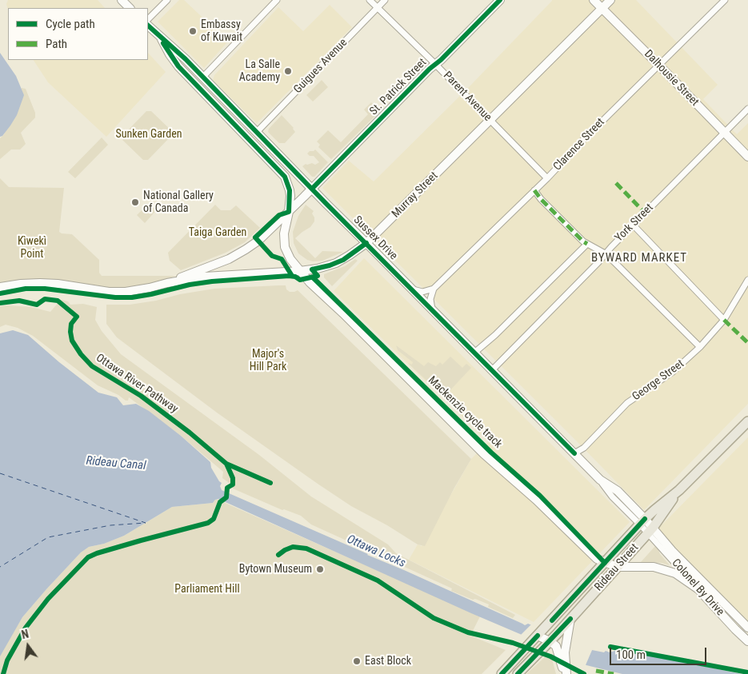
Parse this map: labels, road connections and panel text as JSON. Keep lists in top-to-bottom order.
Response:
{
  "streets": {
    "main road": [
      "Dalhousie Street",
      "St. Patrick Street",
      "Murray Street",
      "Sussex Drive",
      "Rideau Street",
      "Colonel By Drive"
    ],
    "street": [
      "Guigues Avenue",
      "Parent Avenue",
      "Clarence Street",
      "York Street",
      "George Street"
    ],
    "cycle path": ["Ottawa River Pathway", "Mackenzie cycle track"]
  },
  "crossings": [
    ["Guigues Avenue", "Parent Avenue"],
    ["Guigues Avenue", "Sussex Drive"],
    ["Dalhousie Street", "Clarence Street"],
    ["Dalhousie Street", "Murray Street"],
    ["Dalhousie Street", "York Street"],
    ["St. Patrick Street", "Parent Avenue"],
    ["St. Patrick Street", "Murray Street"],
    ["St. Patrick Street", "Sussex Drive"],
    ["Parent Avenue", "Clarence Street"],
    ["Parent Avenue", "Murray Street"],
    ["Murray Street", "Sussex Drive"],
    ["York Street", "Sussex Drive"],
    ["Sussex Drive", "George Street"],
    ["Sussex Drive", "Rideau Street"],
    ["Sussex Drive", "Colonel By Drive"],
    ["Rideau Street", "Colonel By Drive"]
  ],
  "districts": ["BYWARD MARKET"],
  "water": ["Rideau Canal", "Ottawa Locks"],
  "parks": [
    "Sunken Garden",
    "Taiga Garden",
    "Kìwekì Point",
    "Major's Hill Park",
    "Parliament Hill"
  ],
  "places": [
    "Embassy of Kuwait",
    "La Salle Academy",
    "National Gallery of Canada",
    "Bytown Museum",
    "East Block"
  ],
  "legend": ["Cycle path", "Path"],
  "scale_bar": "100 m",
  "north": "top"
}
